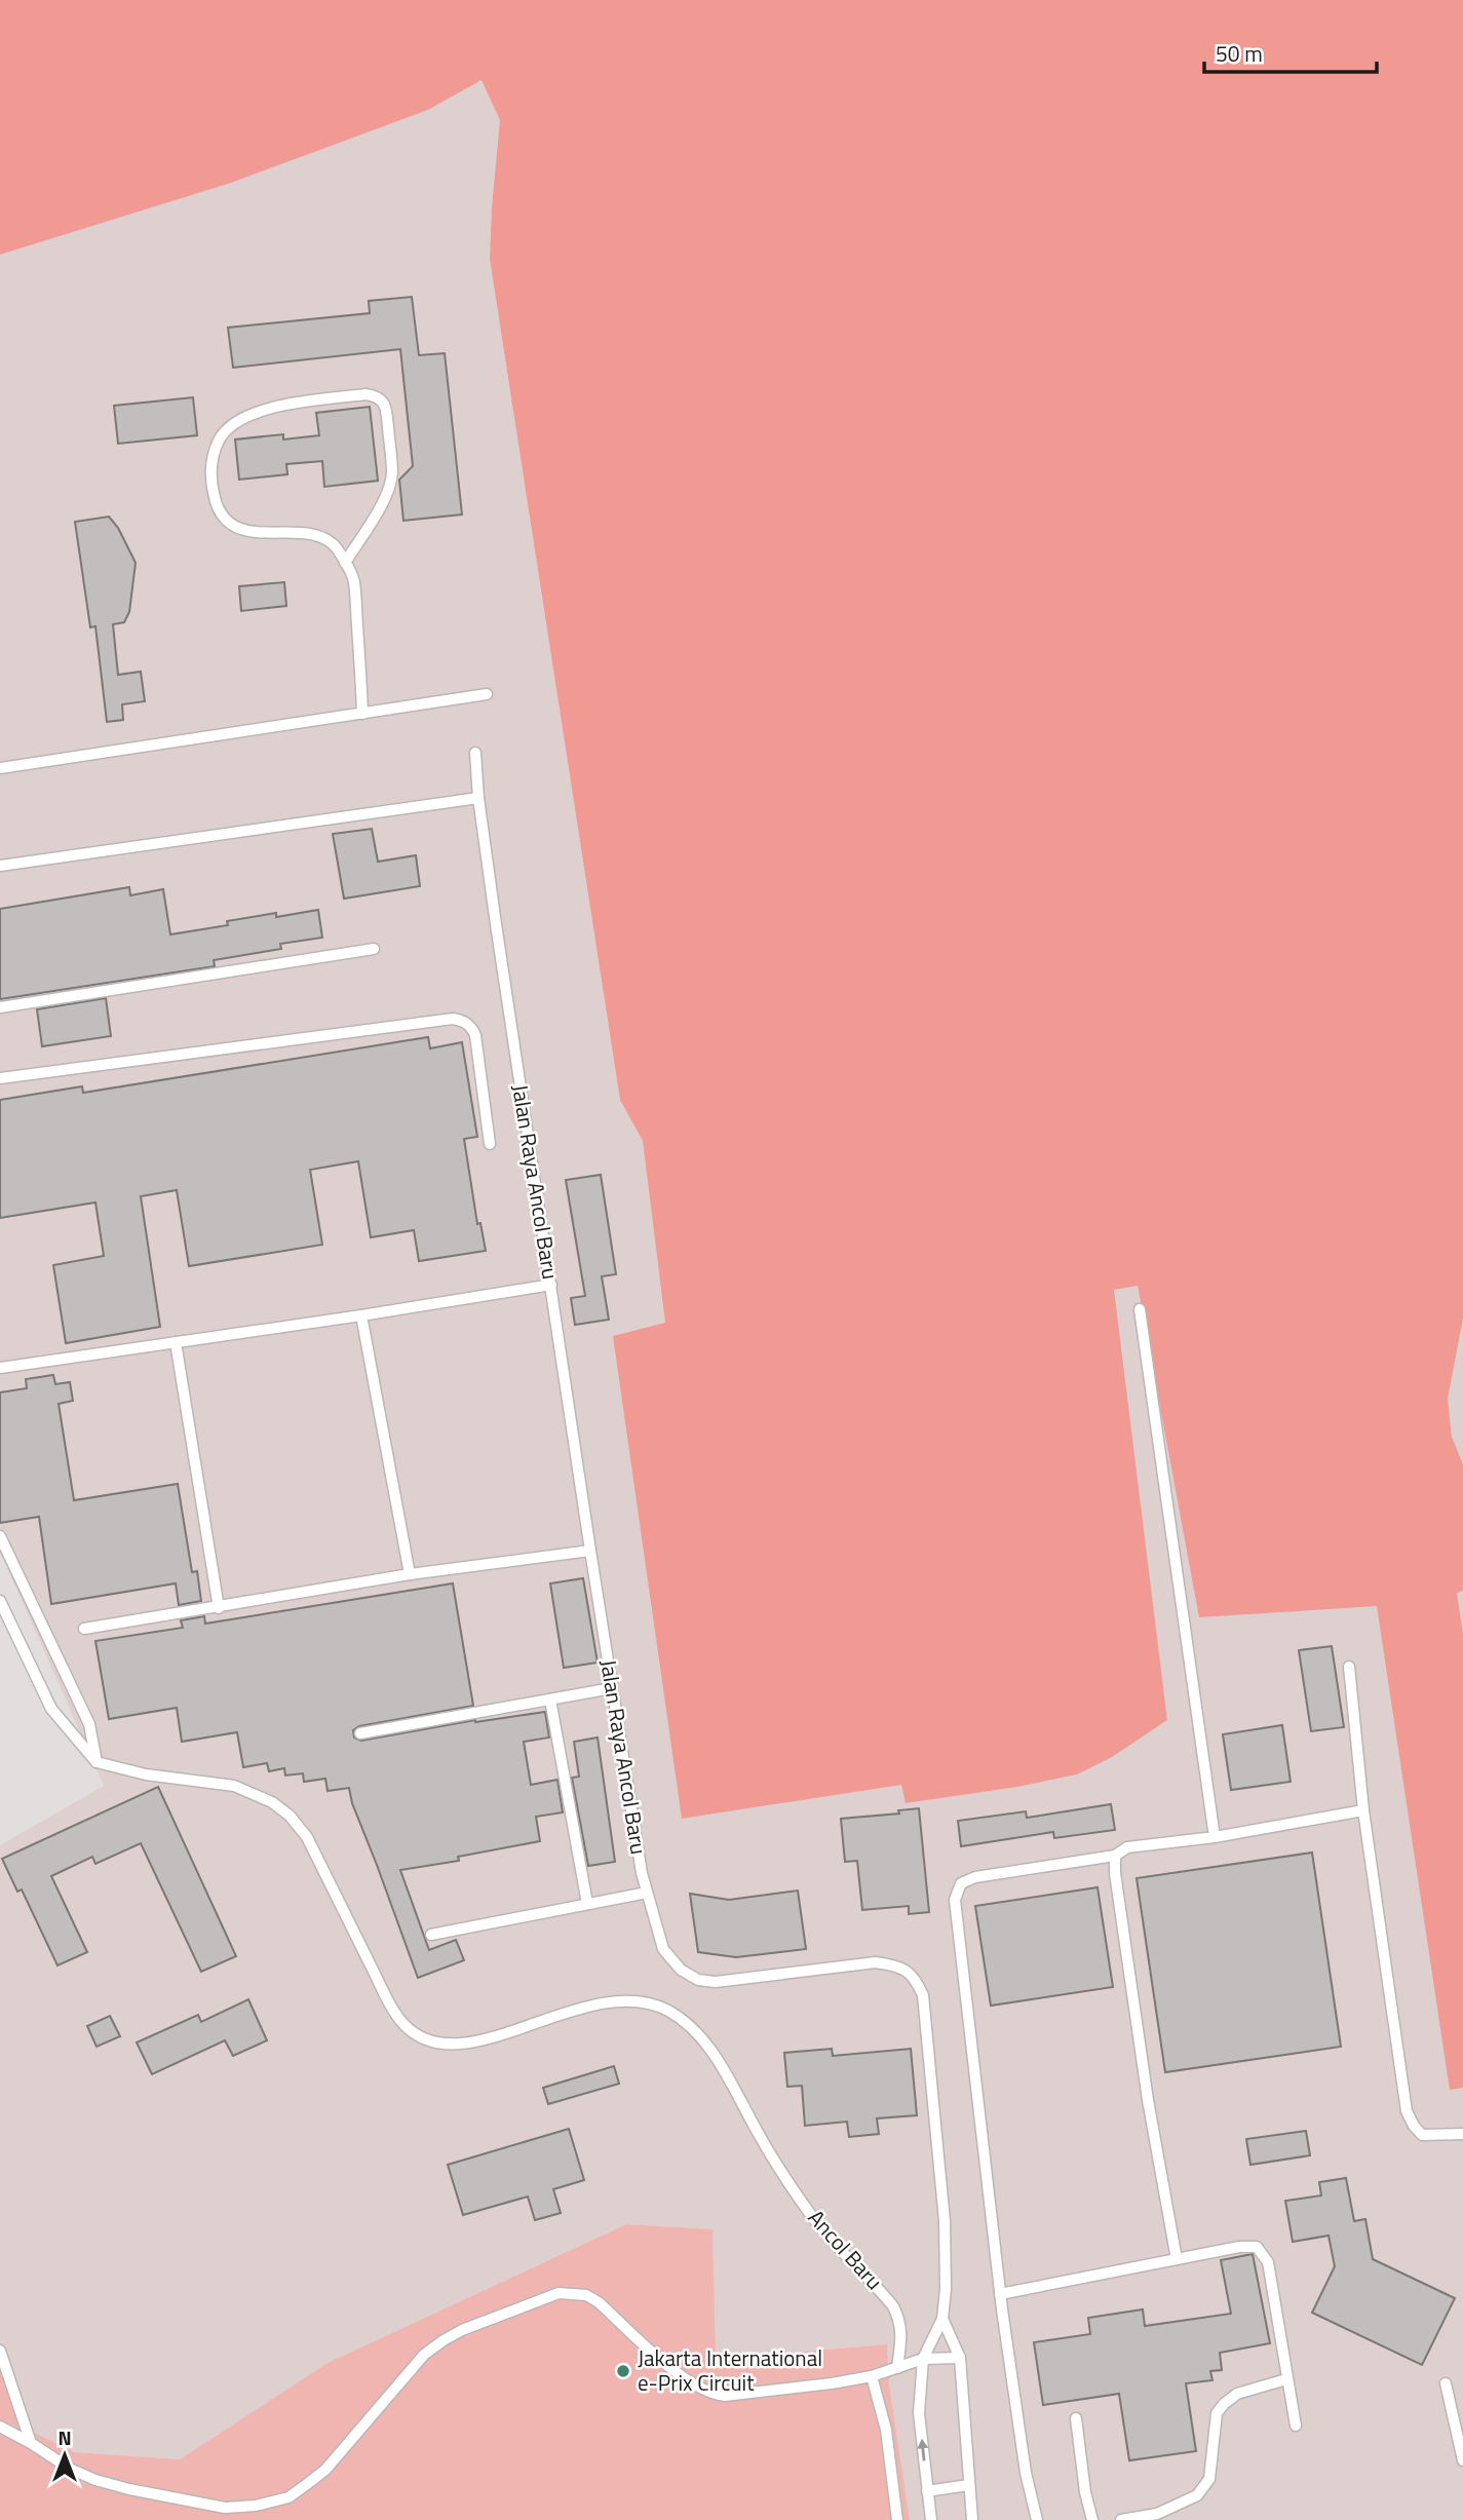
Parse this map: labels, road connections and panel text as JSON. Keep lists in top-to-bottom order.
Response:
{
  "streets": {
    "lane": ["Jalan Raya Ancol Baru", "Ancol Baru"]
  },
  "places": ["Jakarta International e-Prix Circuit"],
  "scale_bar": "50 m",
  "north": "top"
}
